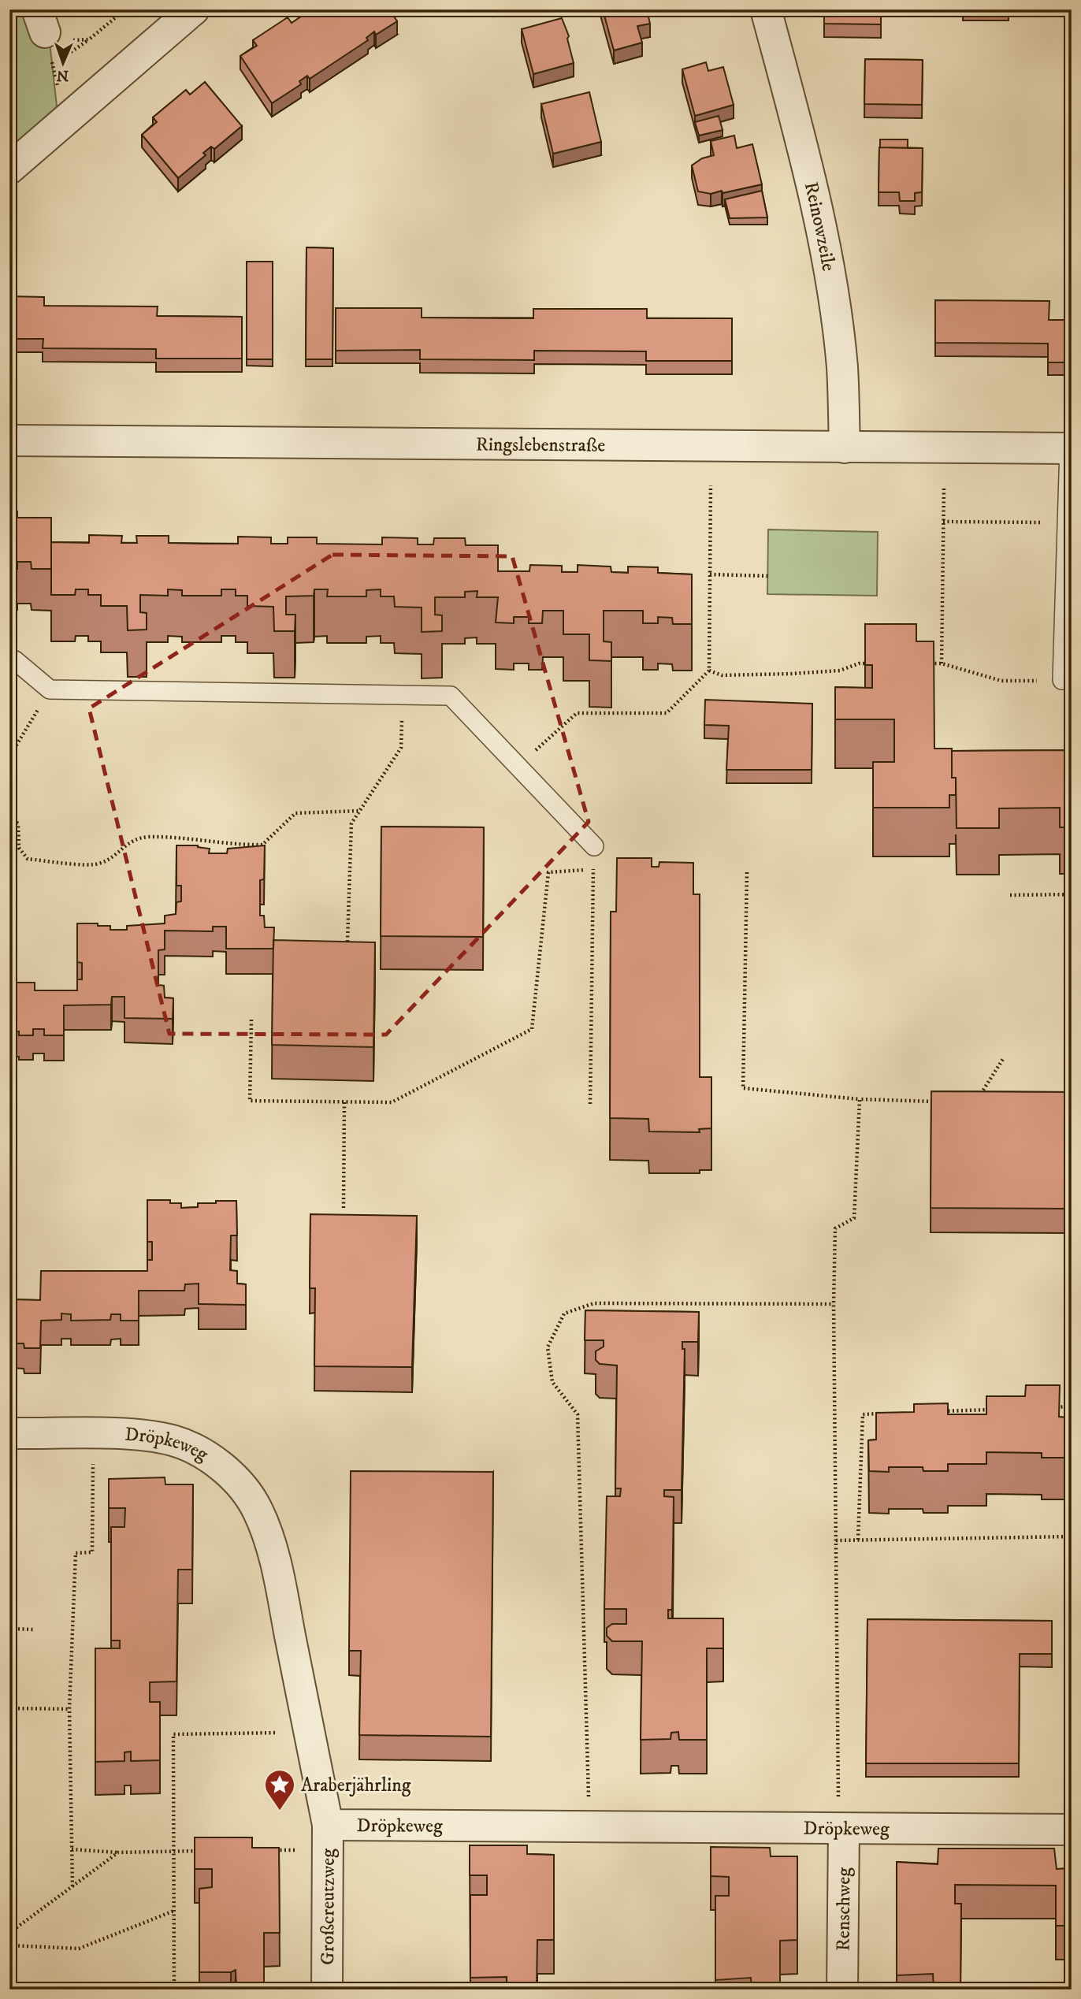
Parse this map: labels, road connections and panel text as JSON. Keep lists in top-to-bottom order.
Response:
{
  "streets": {
    "street": [
      "Reinowzeile",
      "Ringslebenstraße",
      "Dröpkeweg",
      "Großcreutzweg",
      "Renschweg"
    ]
  },
  "crossings": [
    ["Reinowzeile", "Ringslebenstraße"],
    ["Dröpkeweg", "Großcreutzweg"],
    ["Dröpkeweg", "Renschweg"]
  ],
  "places": {
    "place": ["Araberjährling"]
  },
  "north": "bottom"
}
